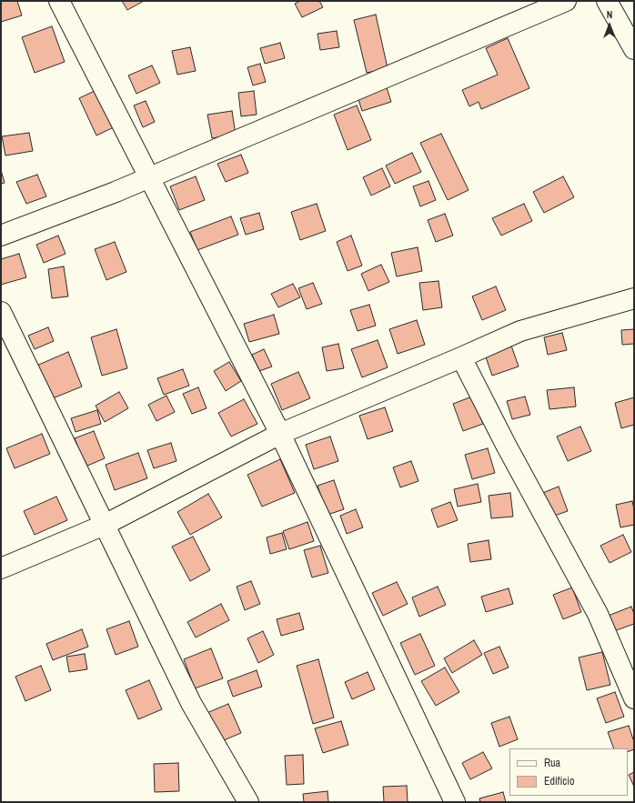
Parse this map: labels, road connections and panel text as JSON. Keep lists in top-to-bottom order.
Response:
{
  "legend": ["Rua", "Edifício"],
  "north": "top"
}
